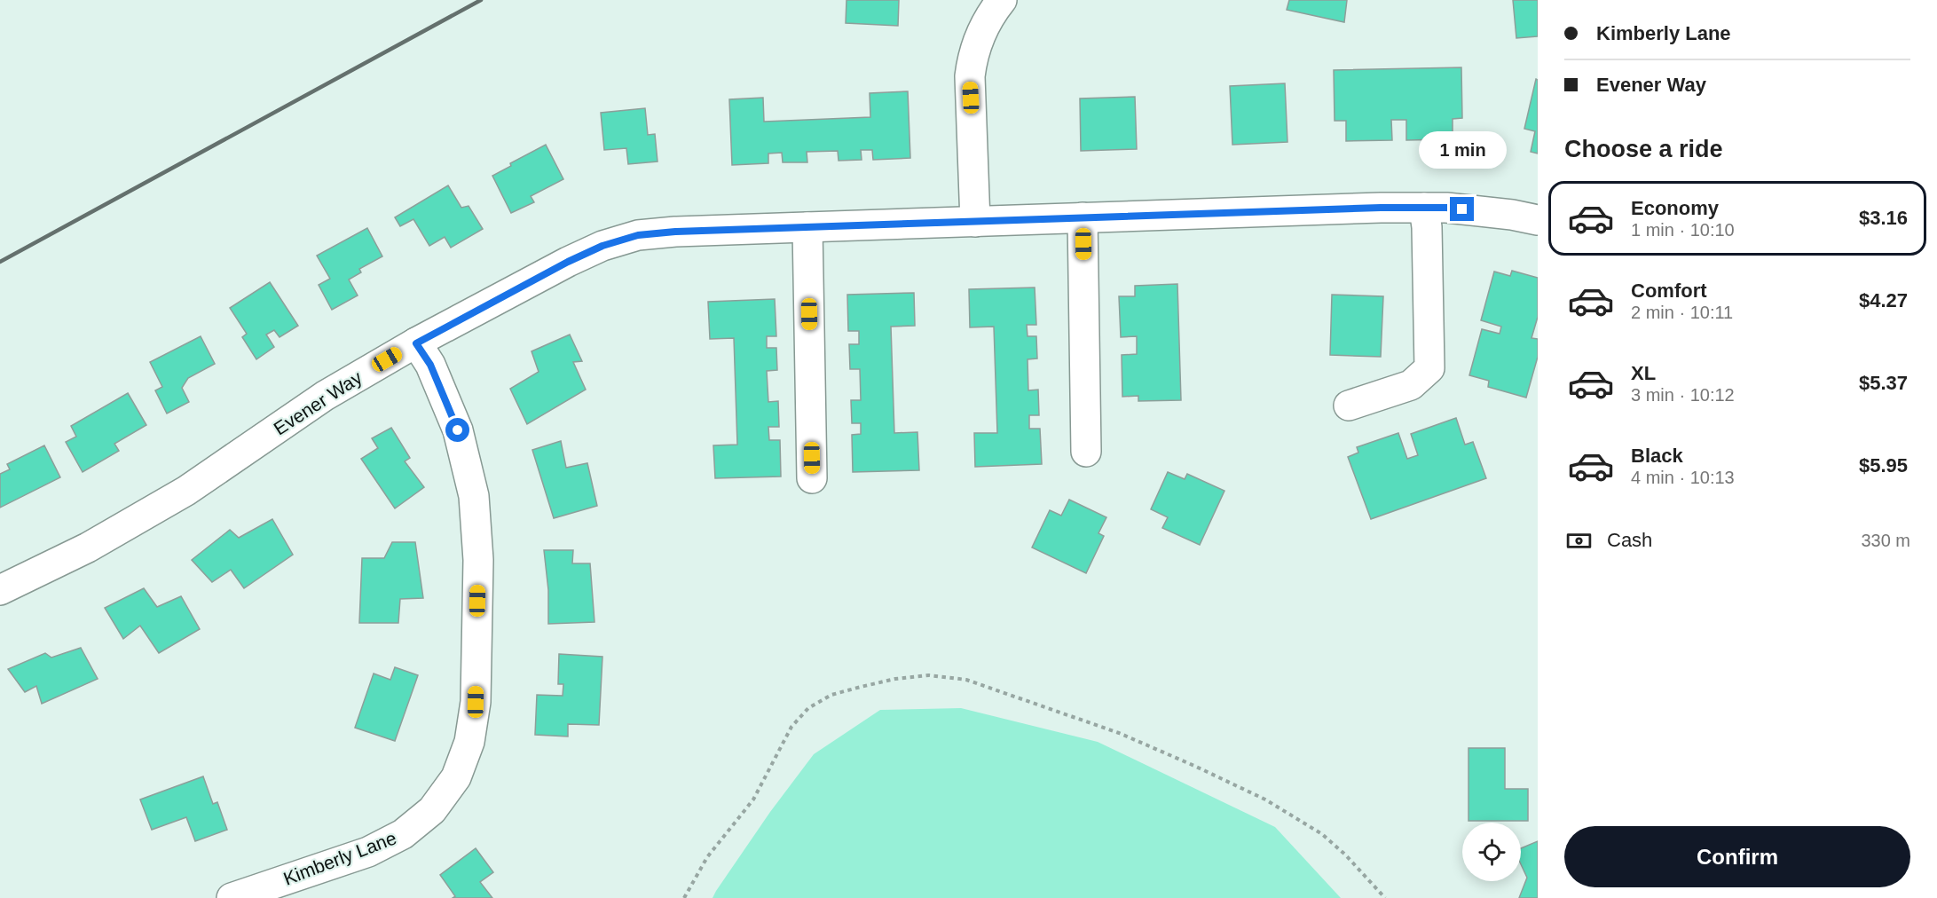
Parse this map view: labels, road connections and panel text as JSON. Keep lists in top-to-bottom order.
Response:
{
  "streets": {
    "street": ["Evener Way", "Kimberly Lane"]
  },
  "crossings": [
    ["Evener Way", "Kimberly Lane"]
  ],
  "page": {
    "banner": ["Kimberly Lane", "Evener Way"],
    "heading": "Choose a ride",
    "bubble": "1 min",
    "list": [
      {
        "name": "Economy",
        "note": "1 min · 10:10",
        "value": "$3.16"
      },
      {
        "name": "Comfort",
        "note": "2 min · 10:11",
        "value": "$4.27"
      },
      {
        "name": "XL",
        "note": "3 min · 10:12",
        "value": "$5.37"
      },
      {
        "name": "Black",
        "note": "4 min · 10:13",
        "value": "$5.95"
      }
    ],
    "pay": ["Cash", "330 m"],
    "buttons": "Confirm"
  }
}
